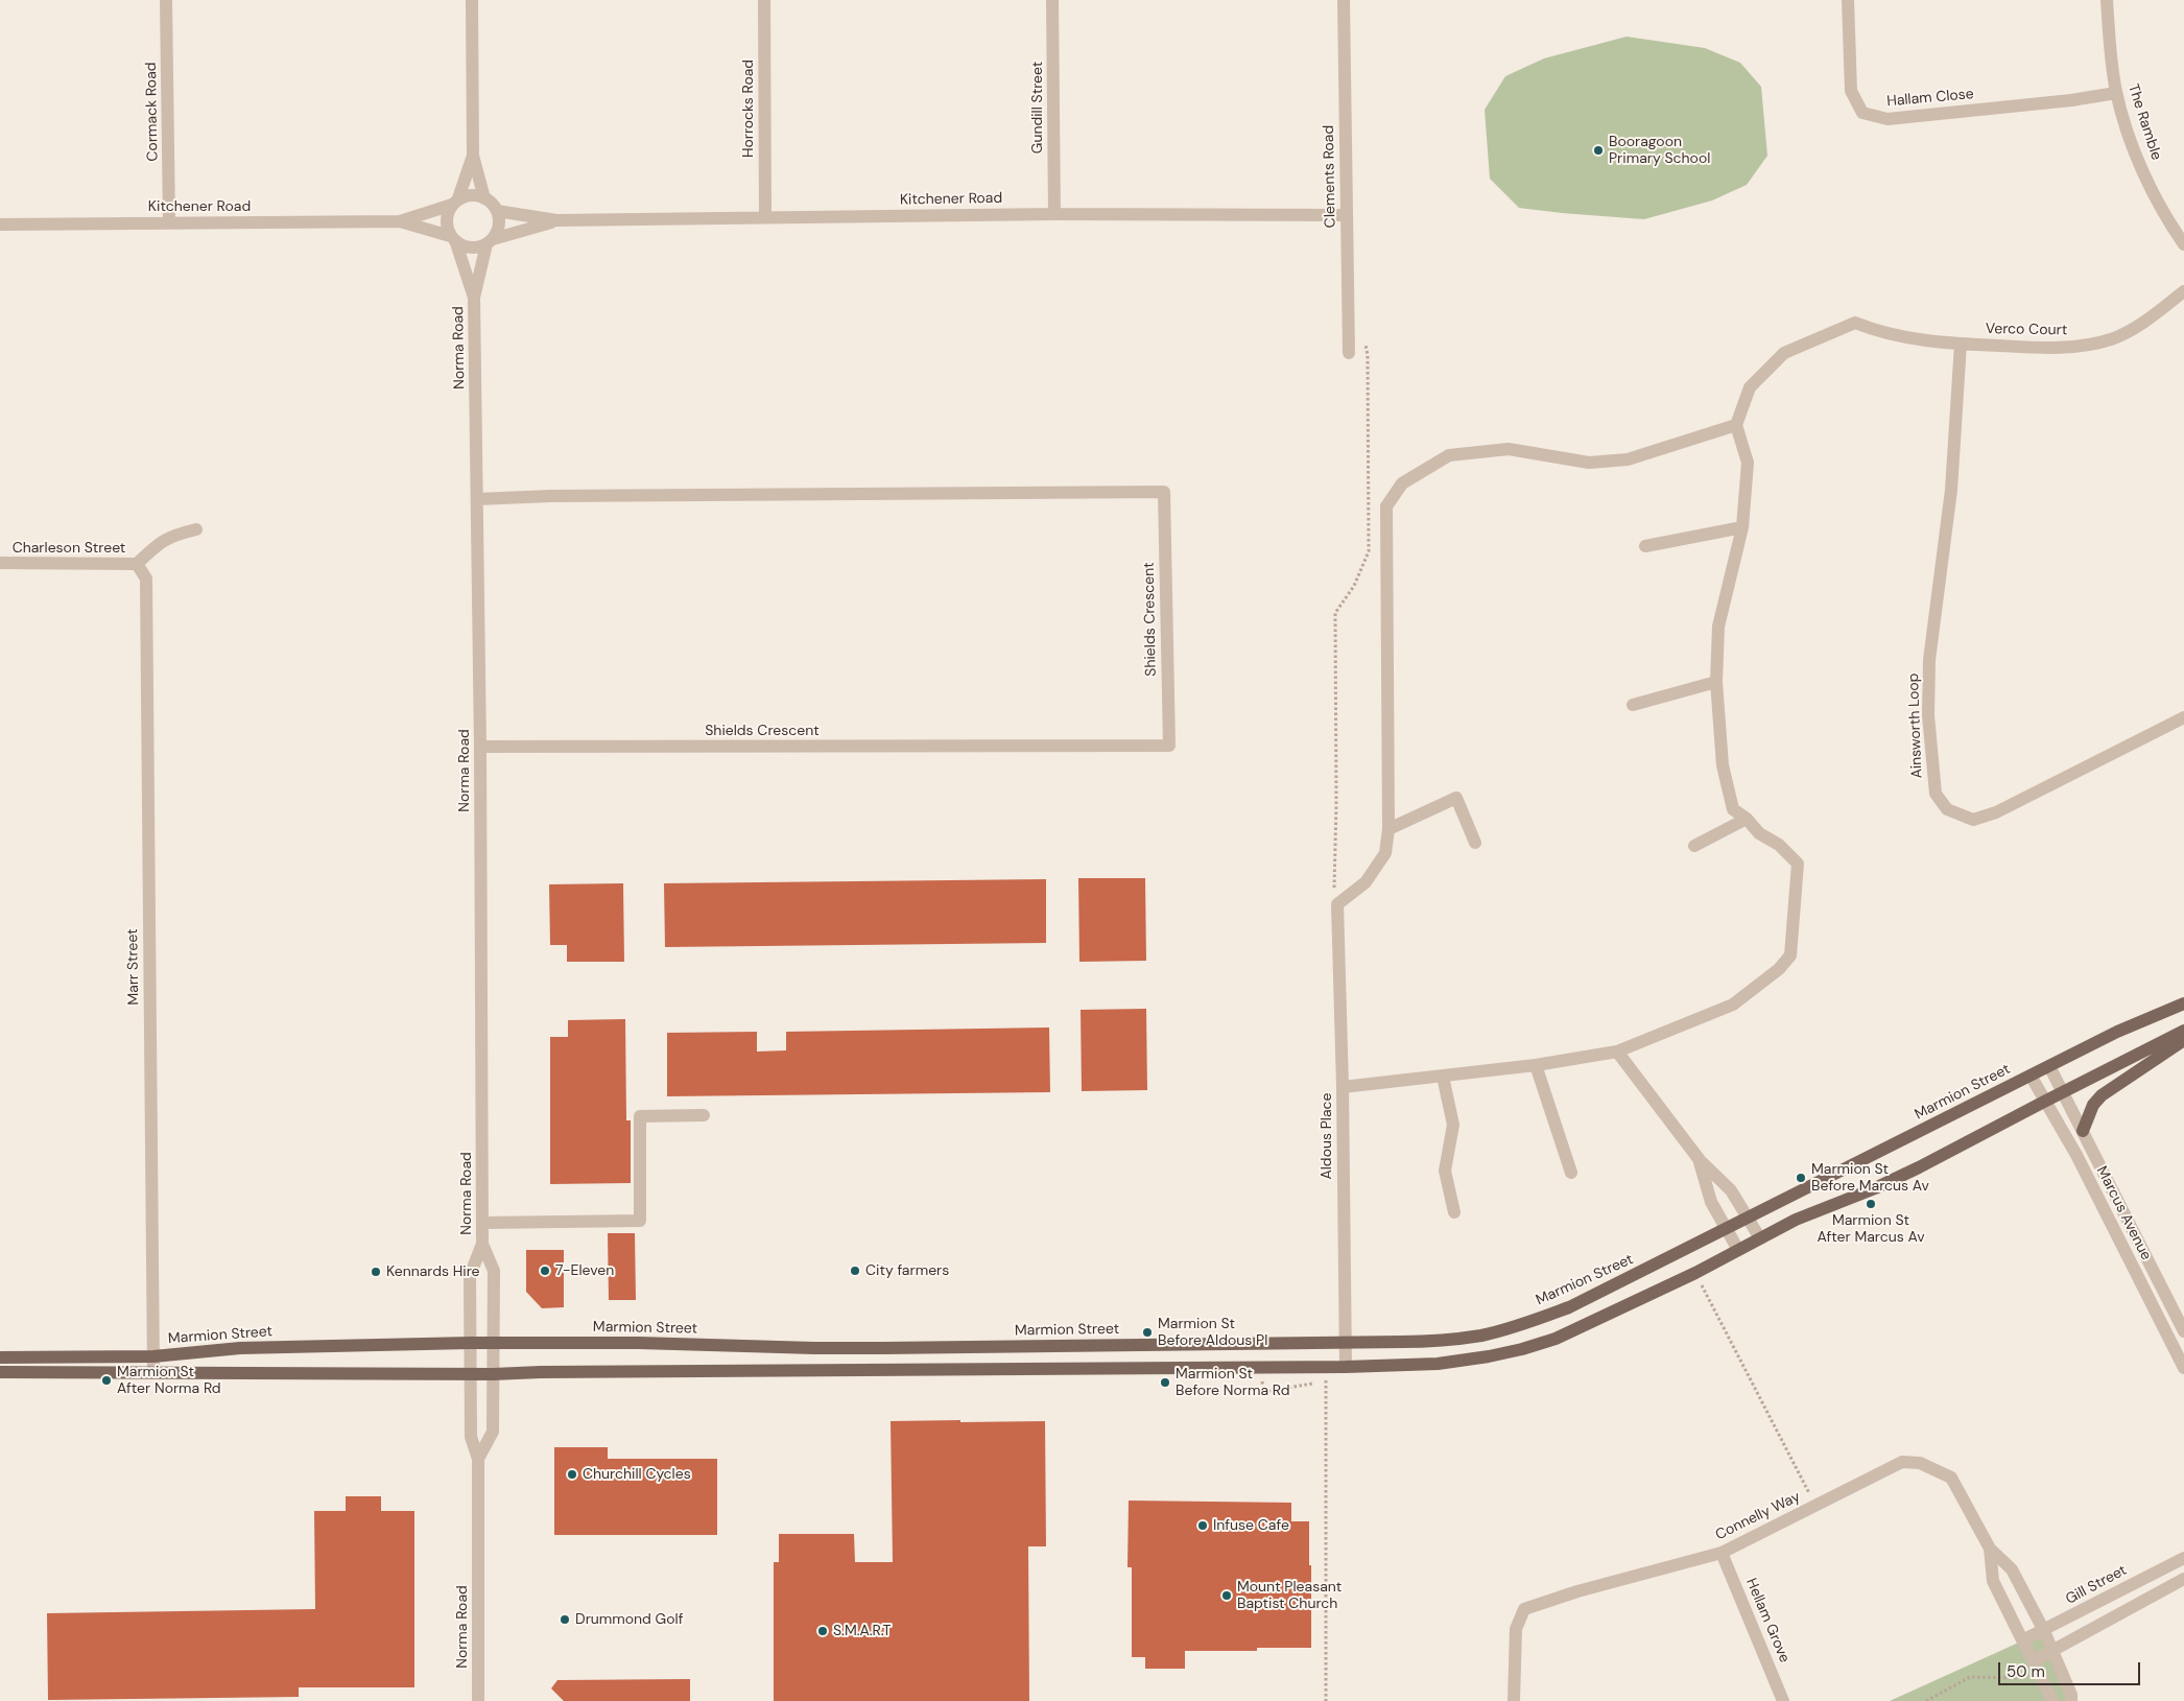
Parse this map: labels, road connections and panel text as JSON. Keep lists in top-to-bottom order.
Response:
{
  "streets": {
    "main road": ["Marmion Street"],
    "street": [
      "Hallam Close",
      "Gundill Street",
      "Horrocks Road",
      "Cormack Road",
      "The Ramble",
      "Clements Road",
      "Kitchener Road",
      "Verco Court",
      "Norma Road",
      "Charleson Street",
      "Shields Crescent",
      "Ainsworth Loop",
      "Marr Street",
      "Aldous Place",
      "Marcus Avenue",
      "Connelly Way",
      "Gill Street",
      "Hellam Grove"
    ]
  },
  "crossings": [
    ["Hallam Close", "The Ramble"],
    ["Gundill Street", "Kitchener Road"],
    ["Horrocks Road", "Kitchener Road"],
    ["Cormack Road", "Kitchener Road"],
    ["Clements Road", "Kitchener Road"],
    ["Kitchener Road", "Norma Road"],
    ["Verco Court", "Ainsworth Loop"],
    ["Norma Road", "Shields Crescent"],
    ["Norma Road", "Marmion Street"],
    ["Charleson Street", "Marr Street"],
    ["Marr Street", "Marmion Street"],
    ["Marmion Street", "Aldous Place"],
    ["Marmion Street", "Marcus Avenue"],
    ["Connelly Way", "Gill Street"],
    ["Connelly Way", "Hellam Grove"]
  ],
  "places": [
    "Booragoon Primary School",
    "Marmion St Before Marcus Av",
    "Marmion St After Marcus Av",
    "7-Eleven",
    "City farmers",
    "Kennards Hire",
    "Marmion St Before Aldous Pl",
    "Marmion St After Norma Rd",
    "Marmion St Before Norma Rd",
    "Churchill Cycles",
    "Infuse Cafe",
    "Mount Pleasant Baptist Church",
    "Drummond Golf",
    "S.M.A.R.T"
  ],
  "scale_bar": "50 m"
}
